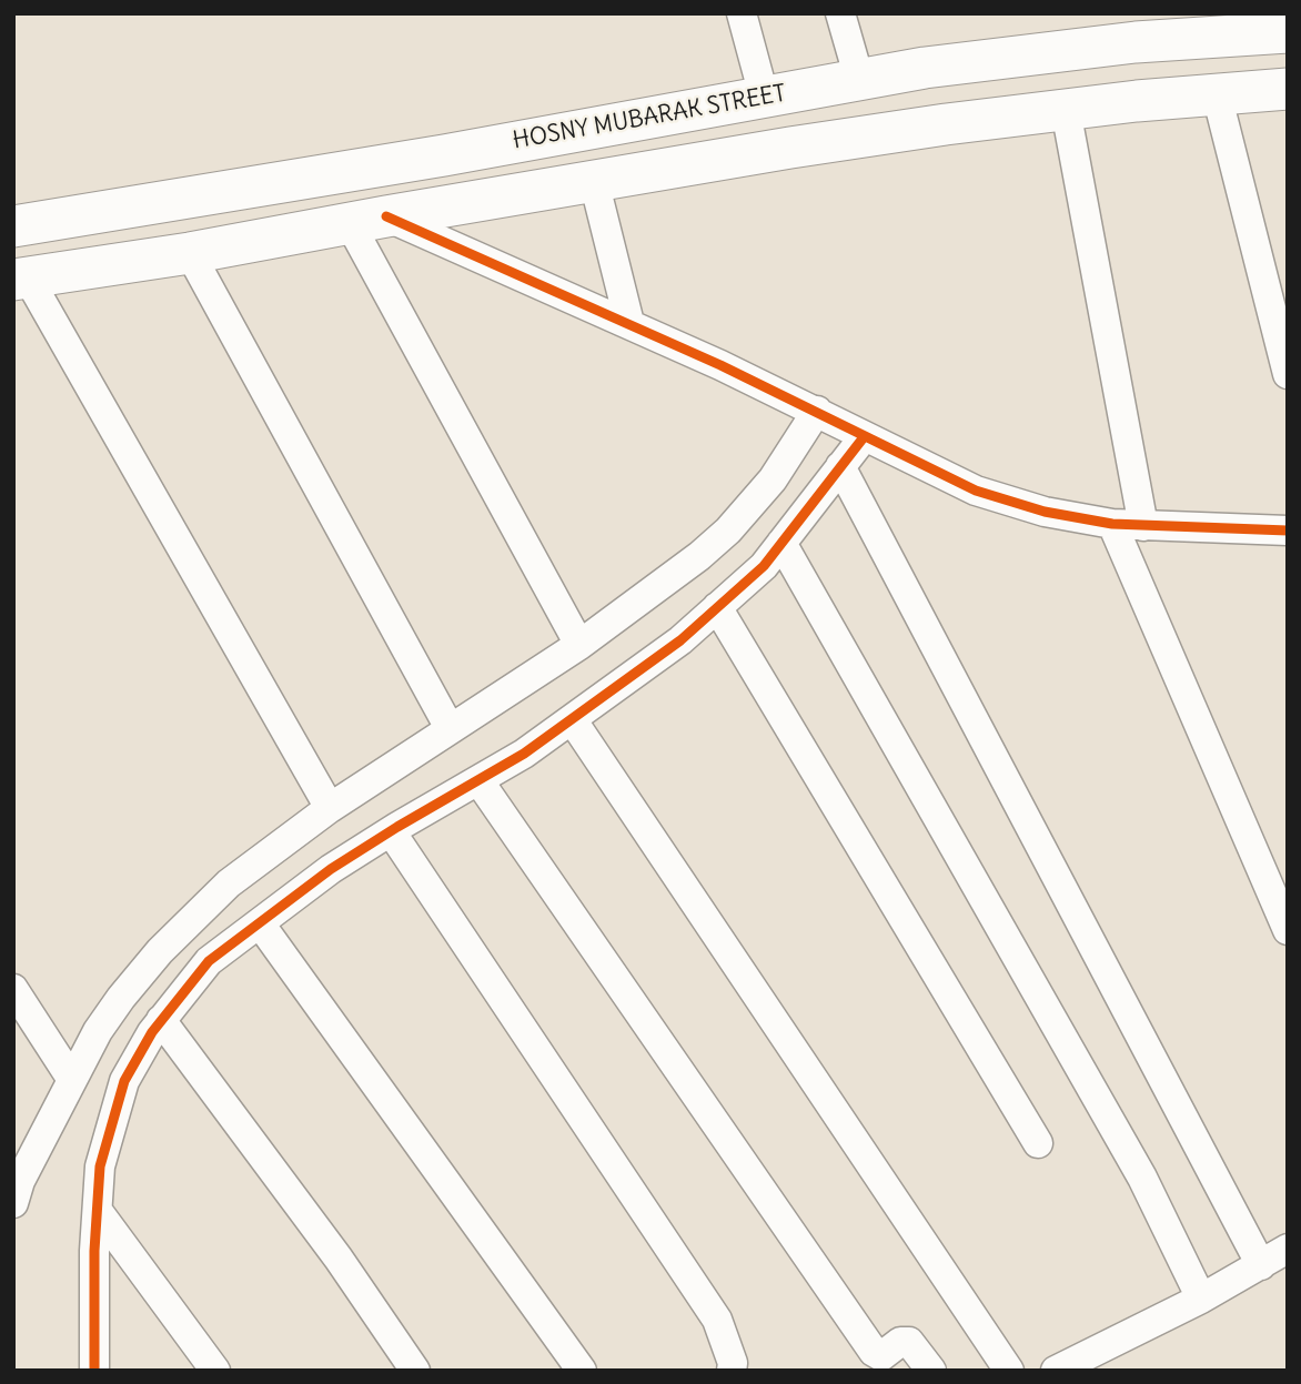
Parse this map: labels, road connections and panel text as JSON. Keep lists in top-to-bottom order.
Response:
{
  "streets": {
    "main road": ["HOSNY MUBARAK STREET"]
  }
}
